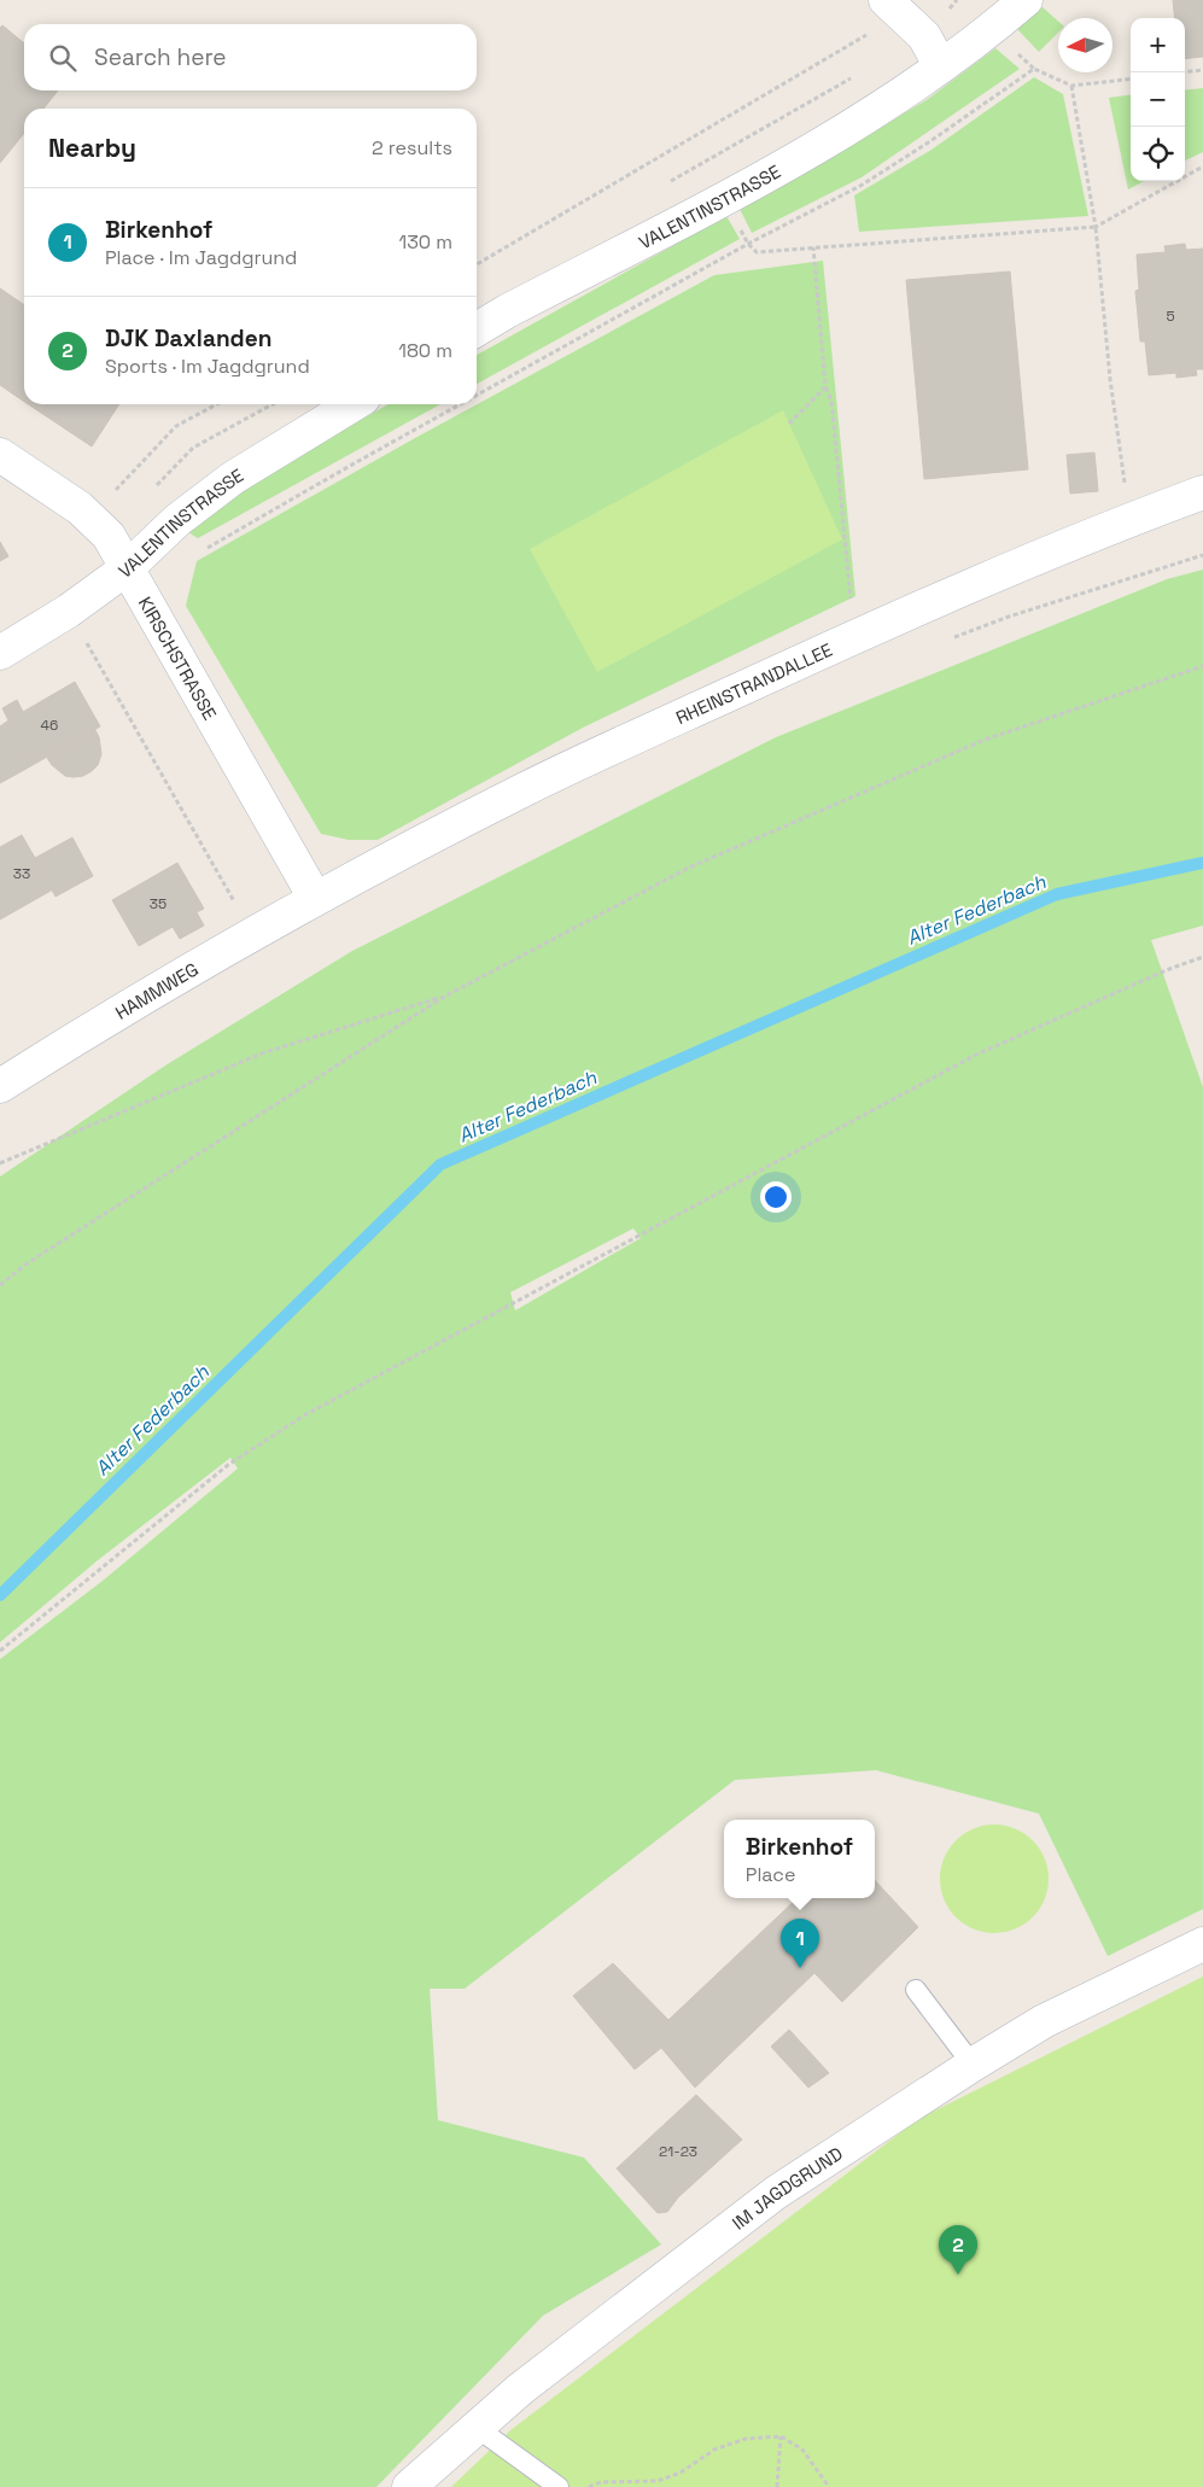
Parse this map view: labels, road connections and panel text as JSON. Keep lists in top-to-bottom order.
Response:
{
  "streets": {
    "street": [
      "VALENTINSTRASSE",
      "KIRSCHSTRASSE",
      "RHEINSTRANDALLEE",
      "HAMMWEG",
      "IM JAGDGRUND"
    ]
  },
  "crossings": [
    ["VALENTINSTRASSE", "KIRSCHSTRASSE"],
    ["KIRSCHSTRASSE", "RHEINSTRANDALLEE"],
    ["KIRSCHSTRASSE", "HAMMWEG"],
    ["RHEINSTRANDALLEE", "HAMMWEG"]
  ],
  "water": ["Alter Federbach"],
  "house_numbers": [
    "5",
    "46",
    "33",
    "35",
    "21-23"
  ],
  "north": "left",
  "page": {
    "map_buttons": ["+", "−"],
    "search": "Search here",
    "heading": ["Nearby", "2 results"],
    "list": [
      {
        "mark": "1",
        "name": "Birkenhof",
        "note": "Place · Im Jagdgrund",
        "value": "130 m"
      },
      {
        "mark": "2",
        "name": "DJK Daxlanden",
        "note": "Sports · Im Jagdgrund",
        "value": "180 m"
      }
    ],
    "popup": ["Birkenhof", "Place"],
    "pins": ["1", "2"]
  }
}
